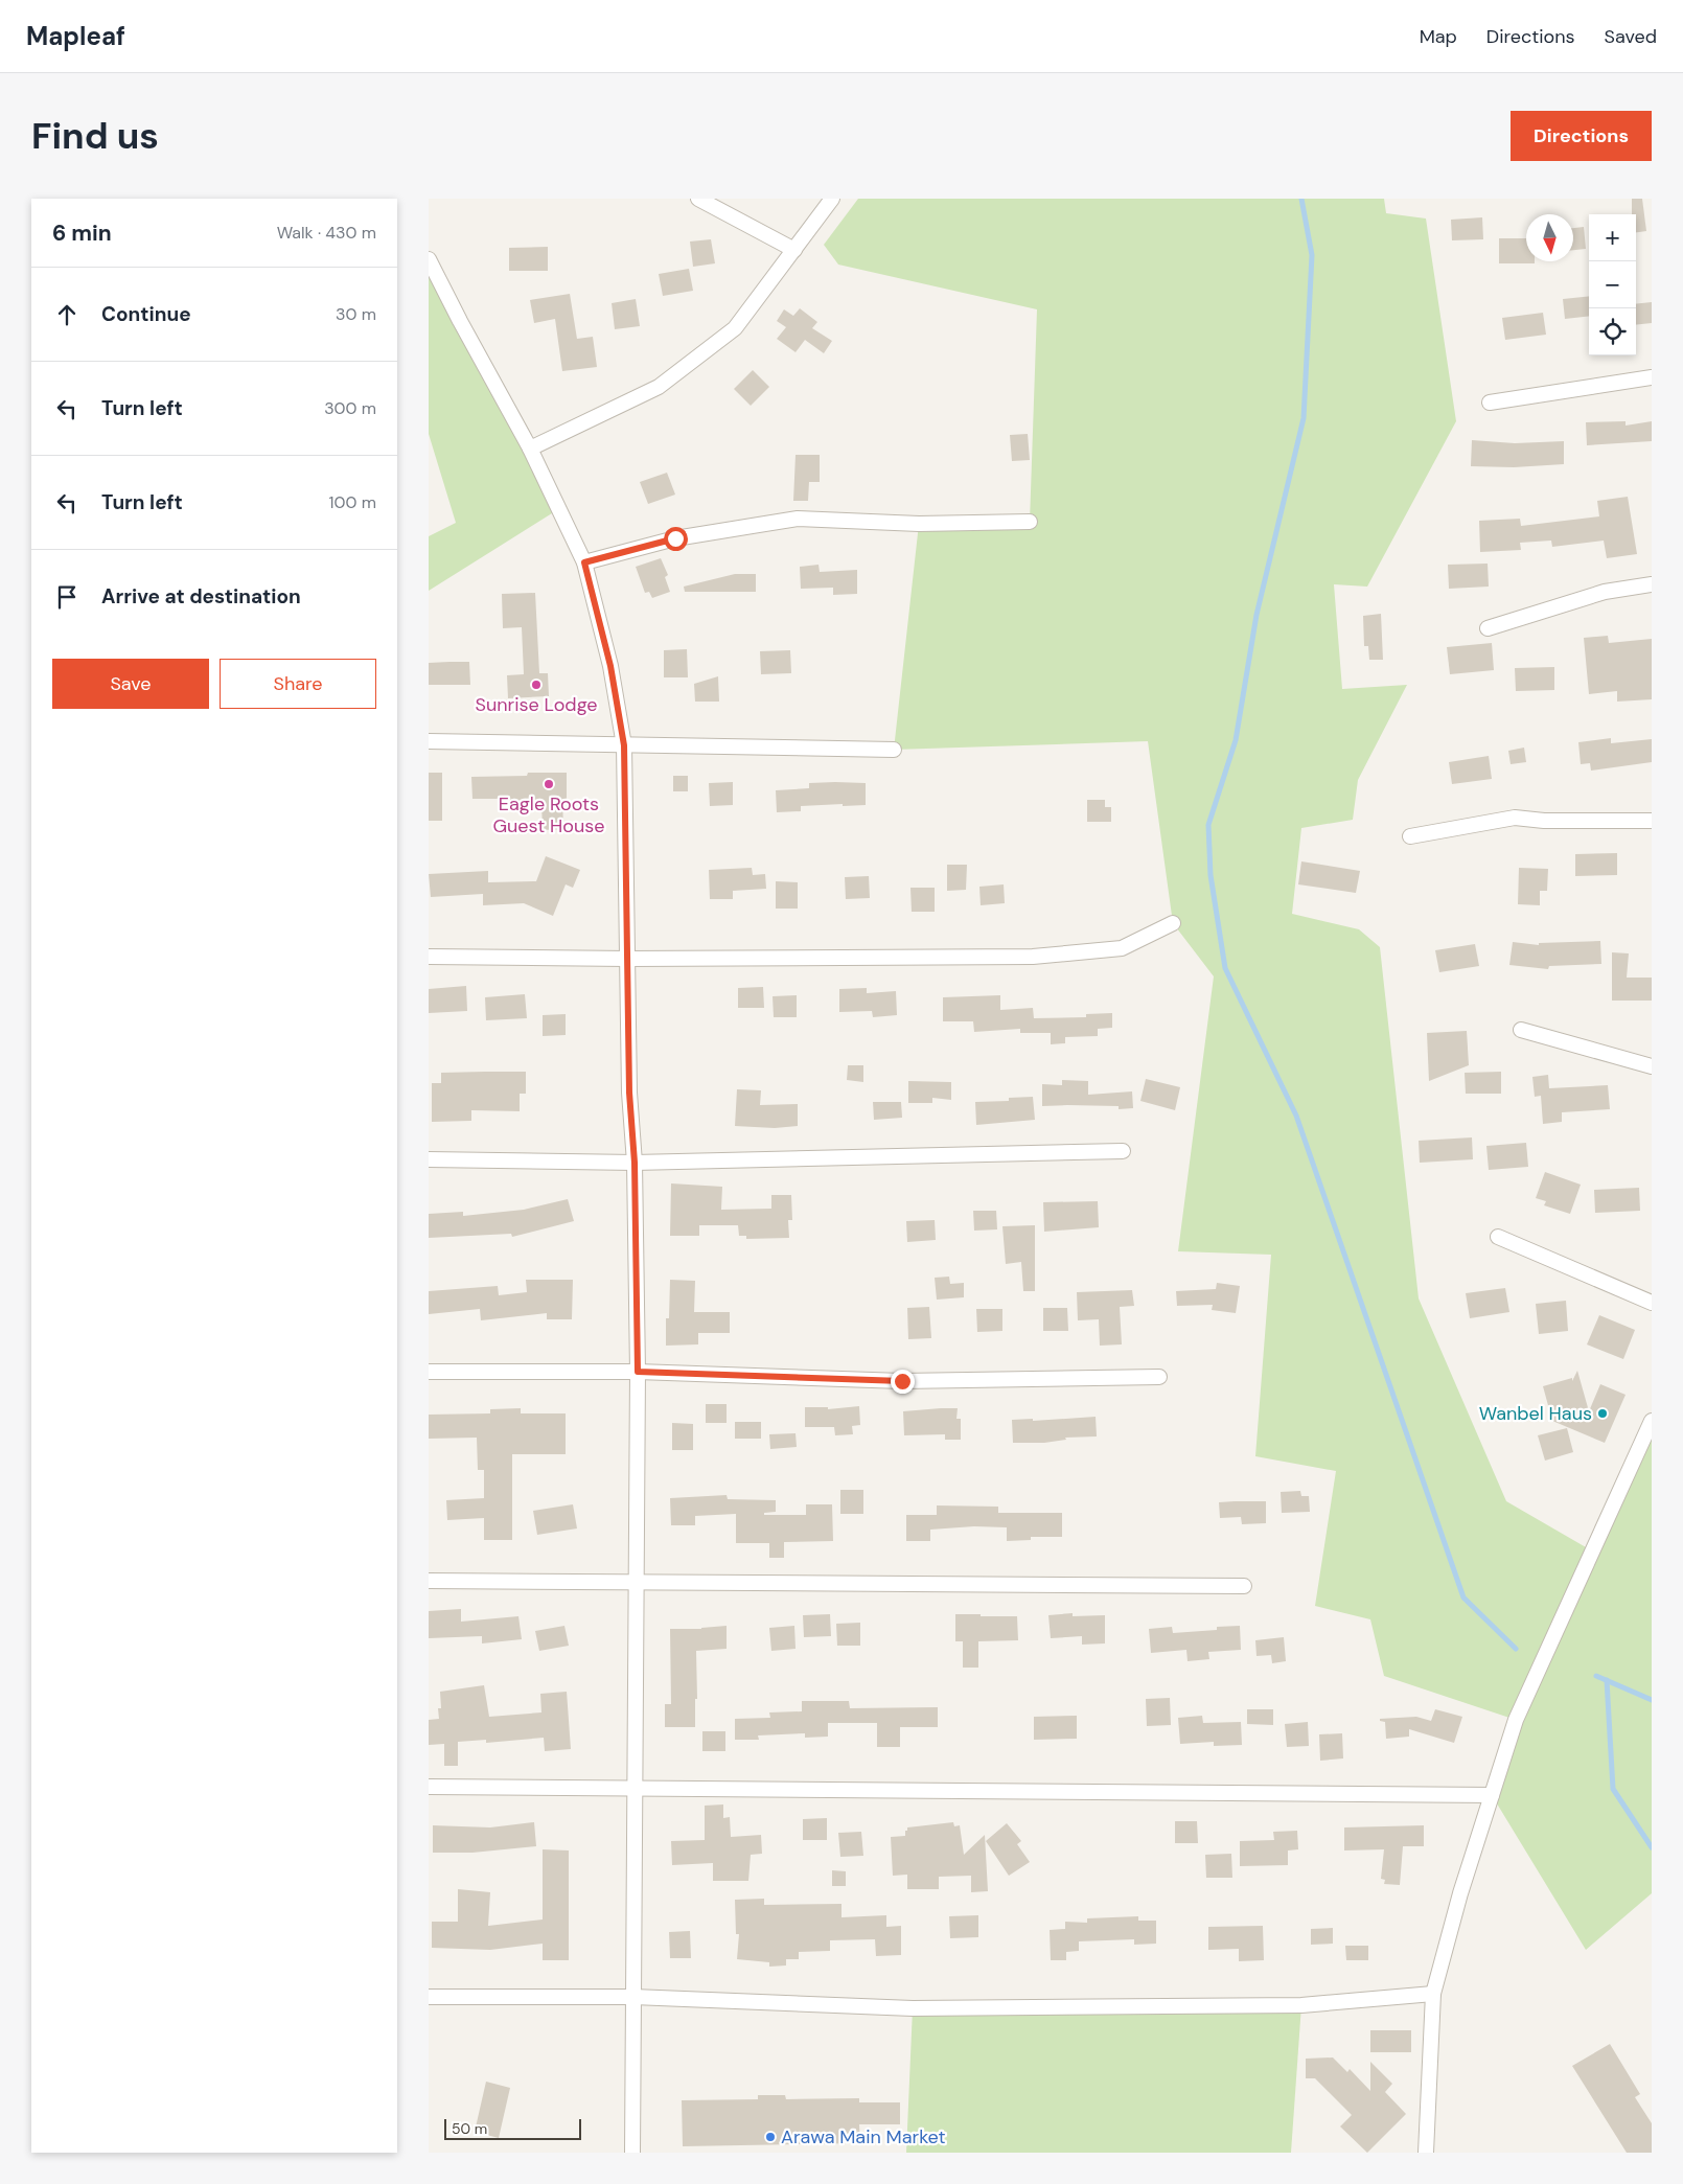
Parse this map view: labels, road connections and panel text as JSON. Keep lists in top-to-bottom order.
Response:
{
  "places": [
    "Sunrise Lodge",
    "Eagle Roots Guest House",
    "Wanbel Haus",
    "Arawa Main Market"
  ],
  "scale_bar": "50 m",
  "north": "bottom",
  "page": {
    "header": "Mapleaf",
    "nav": ["Map", "Directions", "Saved"],
    "buttons": [
      "Directions",
      ["Save", "Share"]
    ],
    "title": "Find us",
    "heading": ["6 min", "Walk · 430 m"],
    "map_buttons": ["+", "−"],
    "list": [
      ["Continue", "30 m"],
      ["Turn left", "300 m"],
      ["Turn left", "100 m"],
      "Arrive at destination"
    ],
    "scale": "50 m"
  }
}
